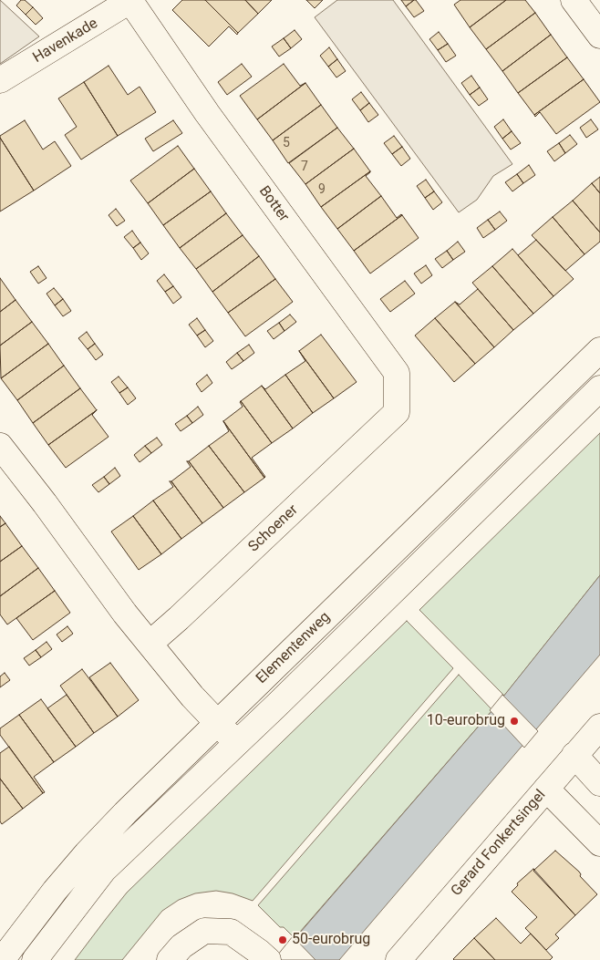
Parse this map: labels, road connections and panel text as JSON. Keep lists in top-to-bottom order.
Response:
{
  "streets": {
    "street": [
      "Havenkade",
      "Botter",
      "Schoener",
      "Elementenweg",
      "Gerard Fonkertsingel"
    ]
  },
  "crossings": [
    ["Havenkade", "Botter"],
    ["Botter", "Schoener"]
  ],
  "places": ["10-eurobrug", "50-eurobrug"],
  "house_numbers": ["5", "7", "9"]
}
